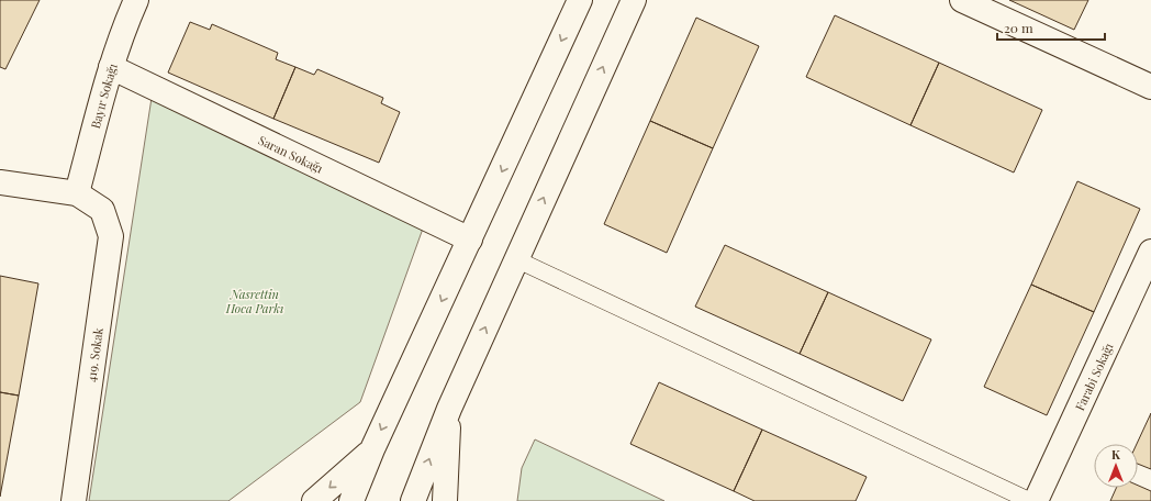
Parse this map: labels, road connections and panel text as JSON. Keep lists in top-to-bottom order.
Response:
{
  "streets": {
    "street": [
      "Bayır Sokağı",
      "Saran Sokağı",
      "419. Sokak",
      "Farabi Sokağı"
    ]
  },
  "crossings": [
    ["Bayır Sokağı", "Saran Sokağı"],
    ["Bayır Sokağı", "419. Sokak"]
  ],
  "parks": ["Nasrettin Hoca Parkı"],
  "scale_bar": "20 m",
  "north": "top"
}
